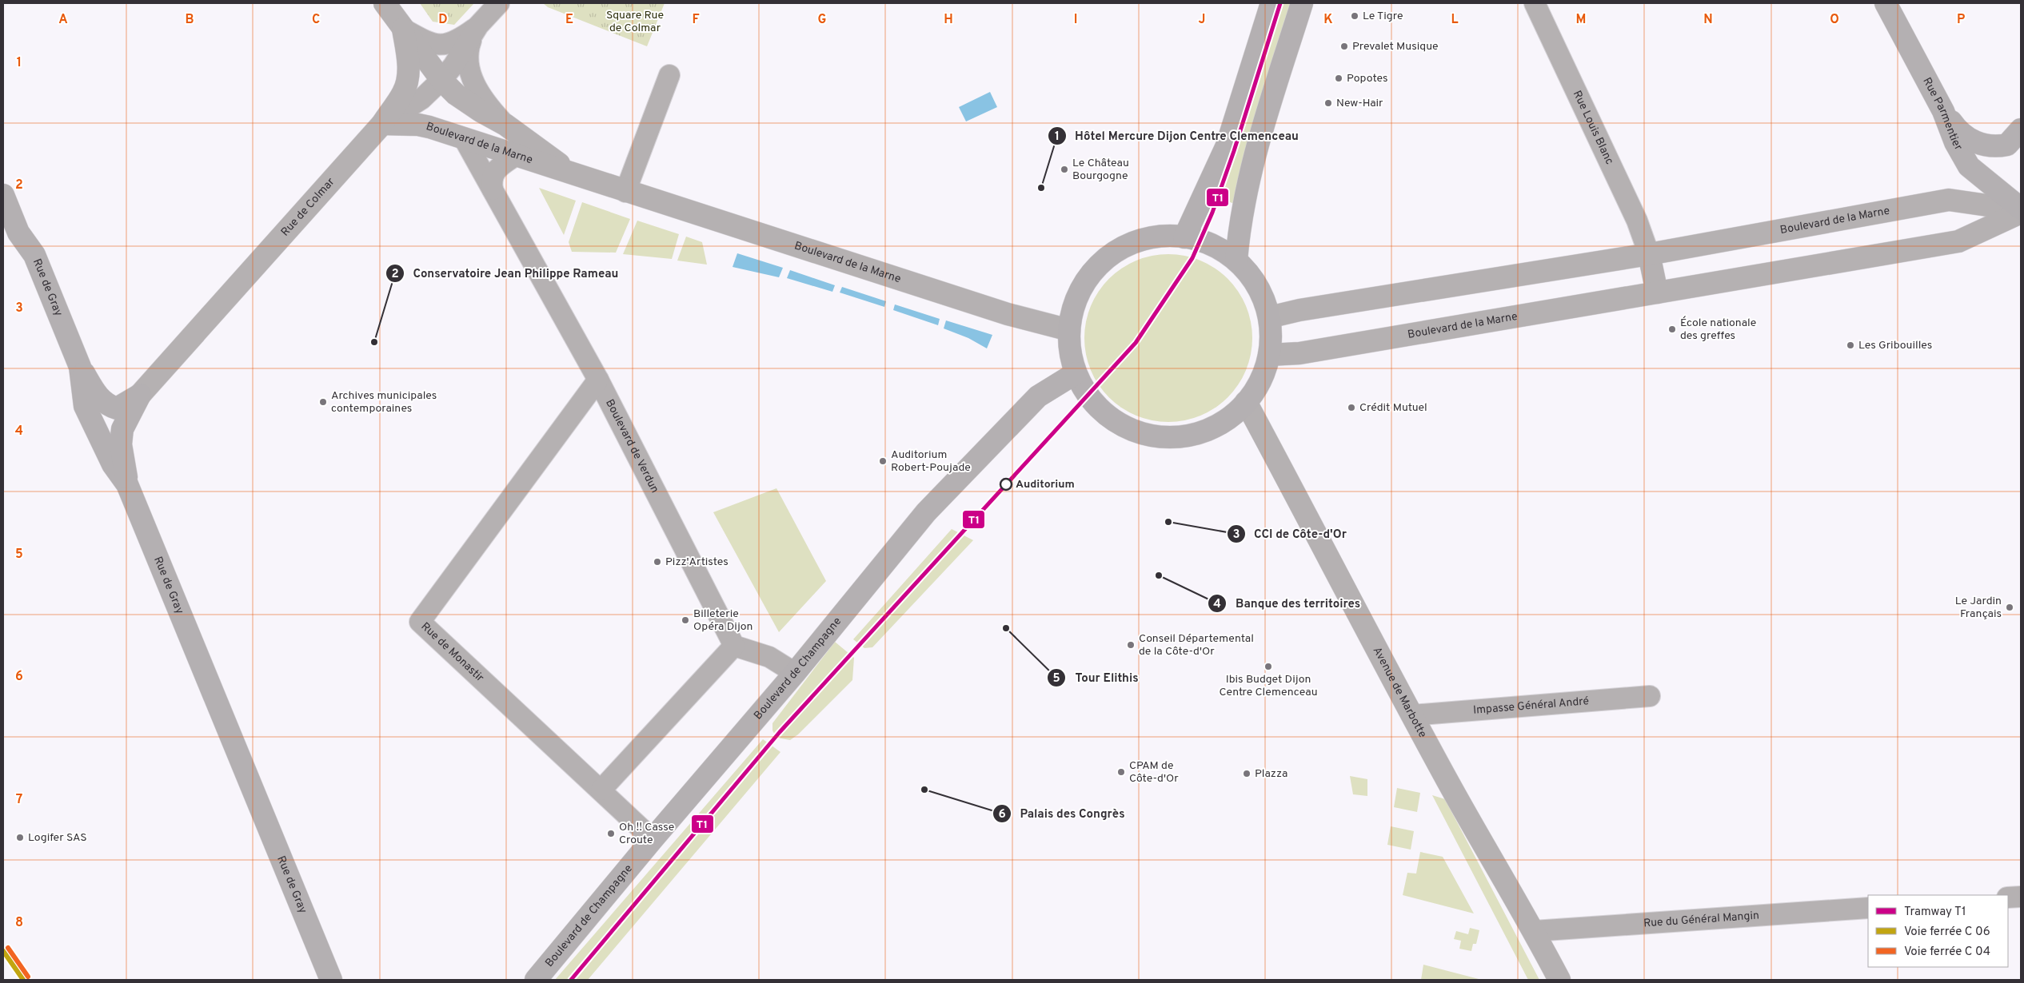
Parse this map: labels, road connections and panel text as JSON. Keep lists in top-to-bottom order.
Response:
{
  "streets": {
    "main road": [
      "Rue Parmentier",
      "Rue de Colmar",
      "Rue de Gray",
      "Boulevard de Champagne"
    ],
    "street": [
      "Rue Louis Blanc",
      "Boulevard de la Marne",
      "Boulevard de Verdun",
      "Rue de Monastir",
      "Avenue de Marbotte",
      "Impasse Général André",
      "Rue du Général Mangin"
    ]
  },
  "crossings": [
    ["Rue Parmentier", "Boulevard de la Marne"],
    ["Rue Louis Blanc", "Boulevard de la Marne"],
    ["Boulevard de la Marne", "Rue de Colmar"],
    ["Boulevard de la Marne", "Boulevard de Verdun"],
    ["Rue de Colmar", "Rue de Gray"],
    ["Boulevard de Verdun", "Rue de Monastir"],
    ["Rue de Monastir", "Boulevard de Champagne"],
    ["Avenue de Marbotte", "Impasse Général André"],
    ["Avenue de Marbotte", "Rue du Général Mangin"]
  ],
  "parks": ["Square Rue de Colmar"],
  "places": [
    "Le Tigre",
    "Prevalet Musique",
    "Popotes",
    "New-Hair",
    "Le Château Bourgogne",
    "Hôtel Mercure Dijon Centre Clemenceau",
    "École nationale des greffes",
    "Conservatoire Jean Philippe Rameau",
    "Les Gribouilles",
    "Archives municipales contemporaines",
    "Crédit Mutuel",
    "Auditorium Robert-Poujade",
    "Auditorium",
    "CCI de Côte-d'Or",
    "Pizz'Artistes",
    "Banque des territoires",
    "Le Jardin Français",
    "Billeterie Opéra Dijon",
    "Tour Elithis",
    "Conseil Départemental de la Côte-d'Or",
    "Ibis Budget Dijon Centre Clemenceau",
    "CPAM de Côte-d'Or",
    "Plazza",
    "Palais des Congrès",
    "Oh !! Casse Croute",
    "Logifer SAS"
  ],
  "lines": ["tram line T1"],
  "legend": ["Tramway T1", "Voie ferrée C 06", "Voie ferrée C 04"],
  "grid": {
    "columns": [
      "A",
      "B",
      "C",
      "D",
      "E",
      "F",
      "G",
      "H",
      "I",
      "J",
      "K",
      "L",
      "M",
      "N",
      "O",
      "P"
    ],
    "rows": [
      "1",
      "2",
      "3",
      "4",
      "5",
      "6",
      "7",
      "8"
    ]
  }
}
